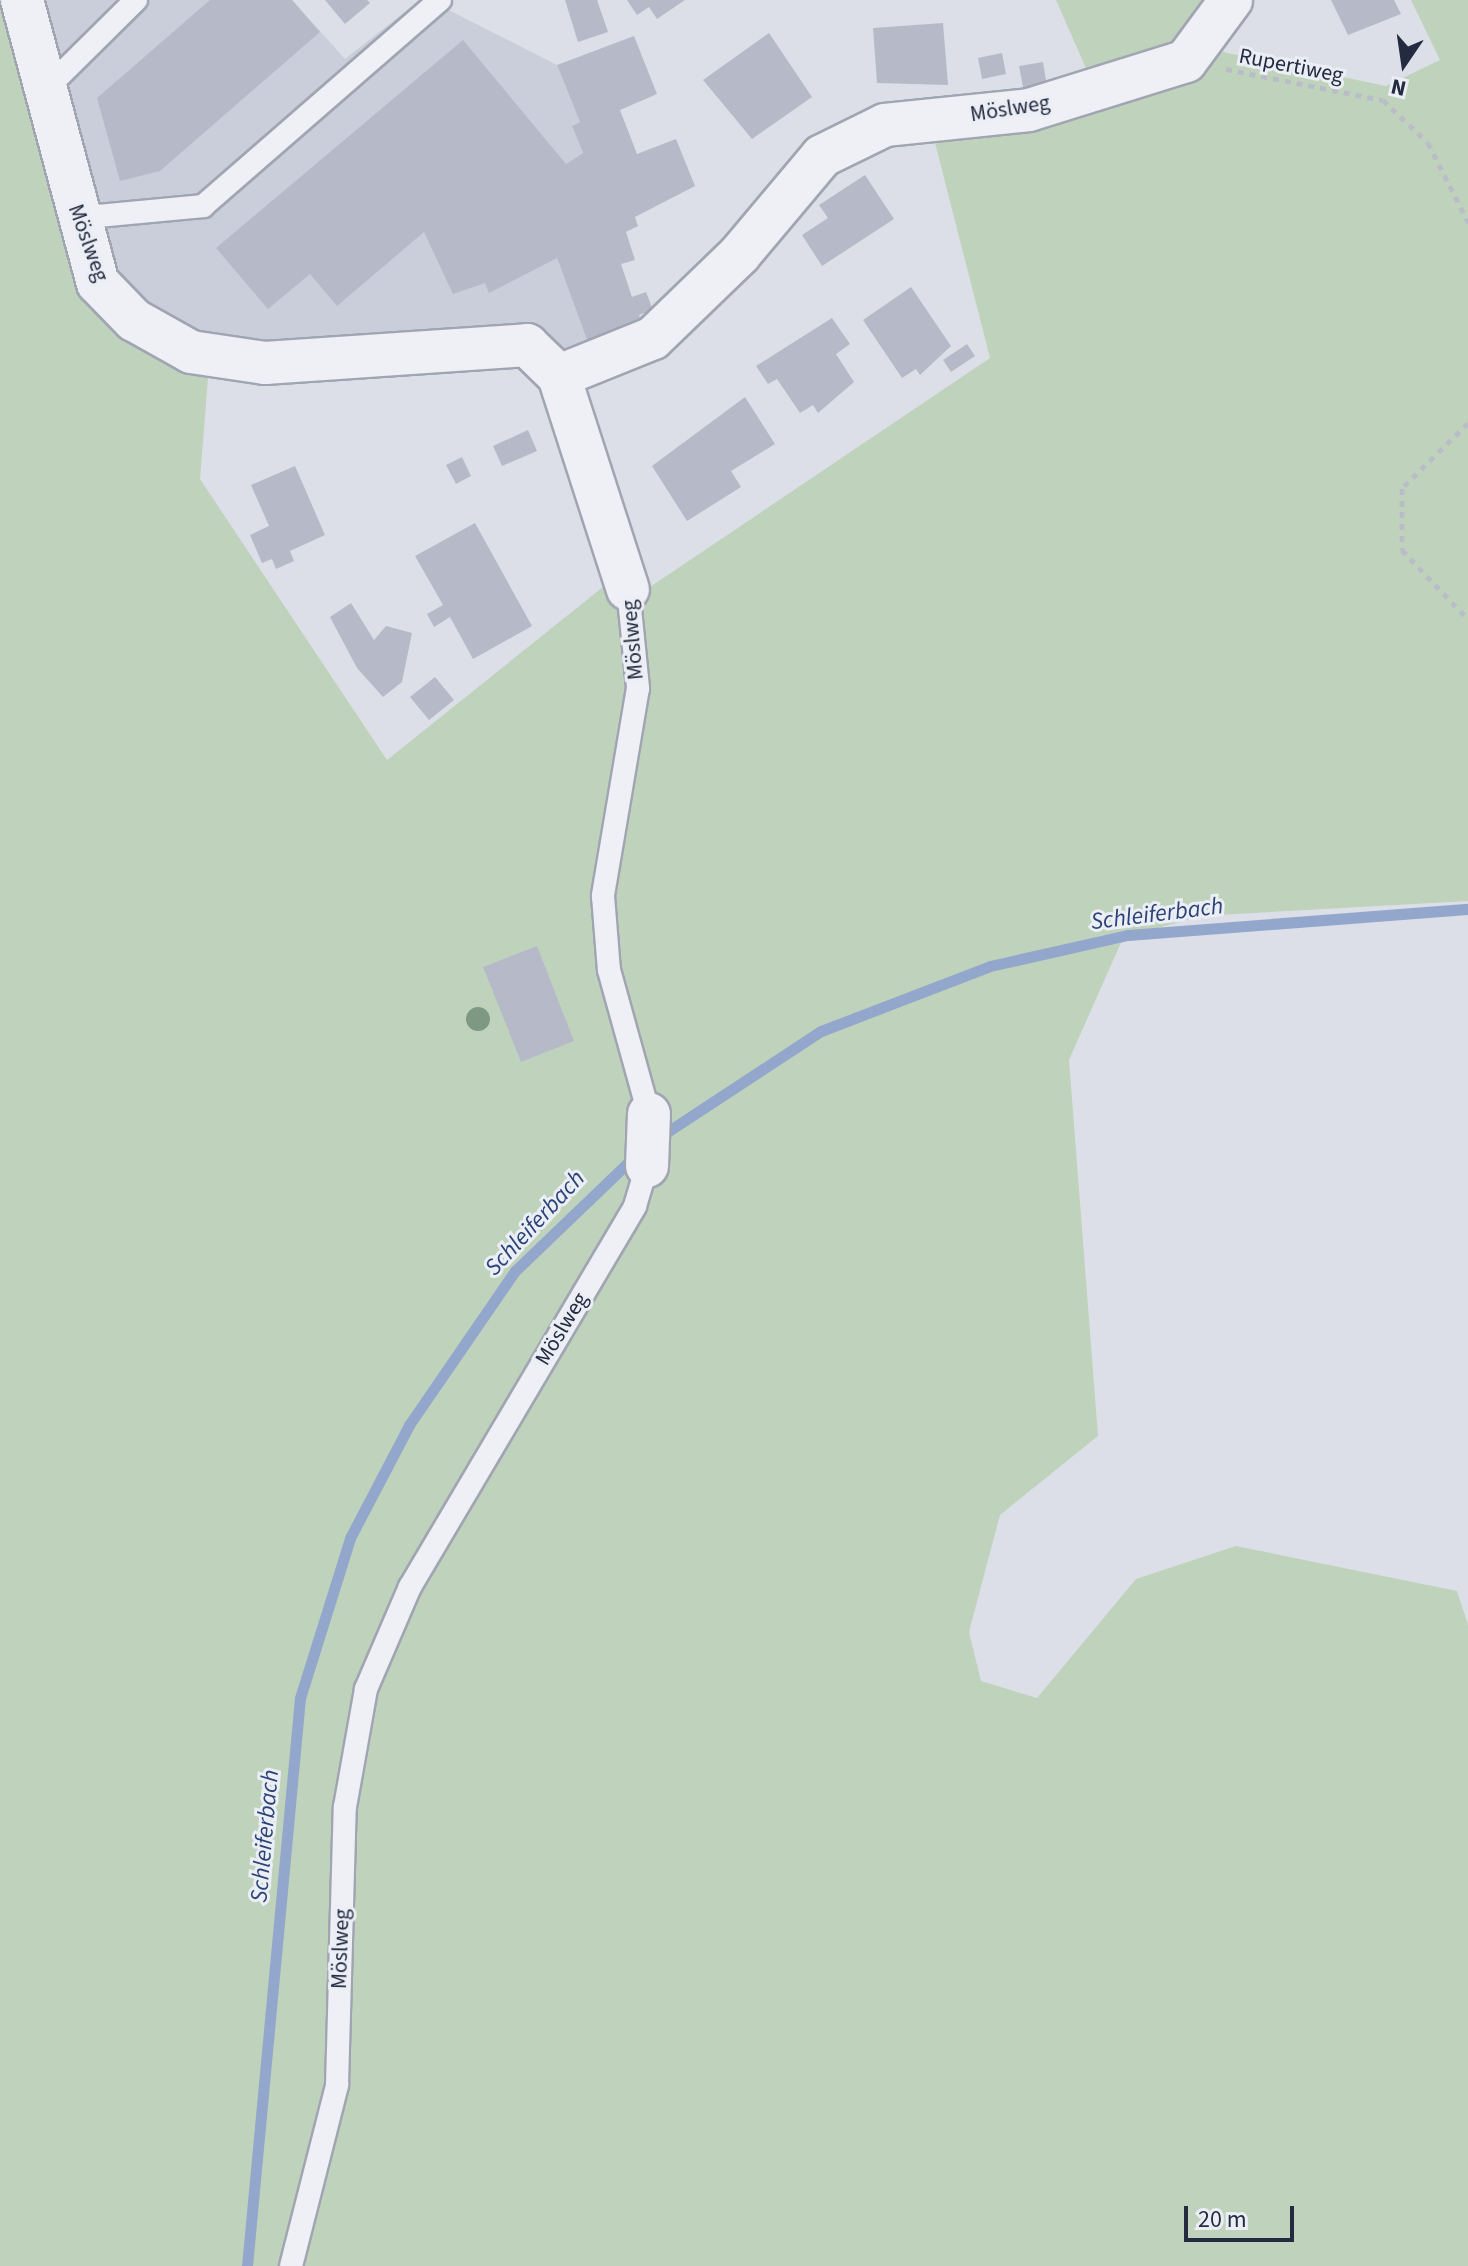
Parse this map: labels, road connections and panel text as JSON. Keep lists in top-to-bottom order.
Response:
{
  "streets": {
    "street": ["Möslweg"],
    "path": ["Rupertiweg"]
  },
  "crossings": [
    ["Rupertiweg", "Möslweg"]
  ],
  "water": ["Schleiferbach"],
  "scale_bar": "20 m",
  "north": "bottom"
}
